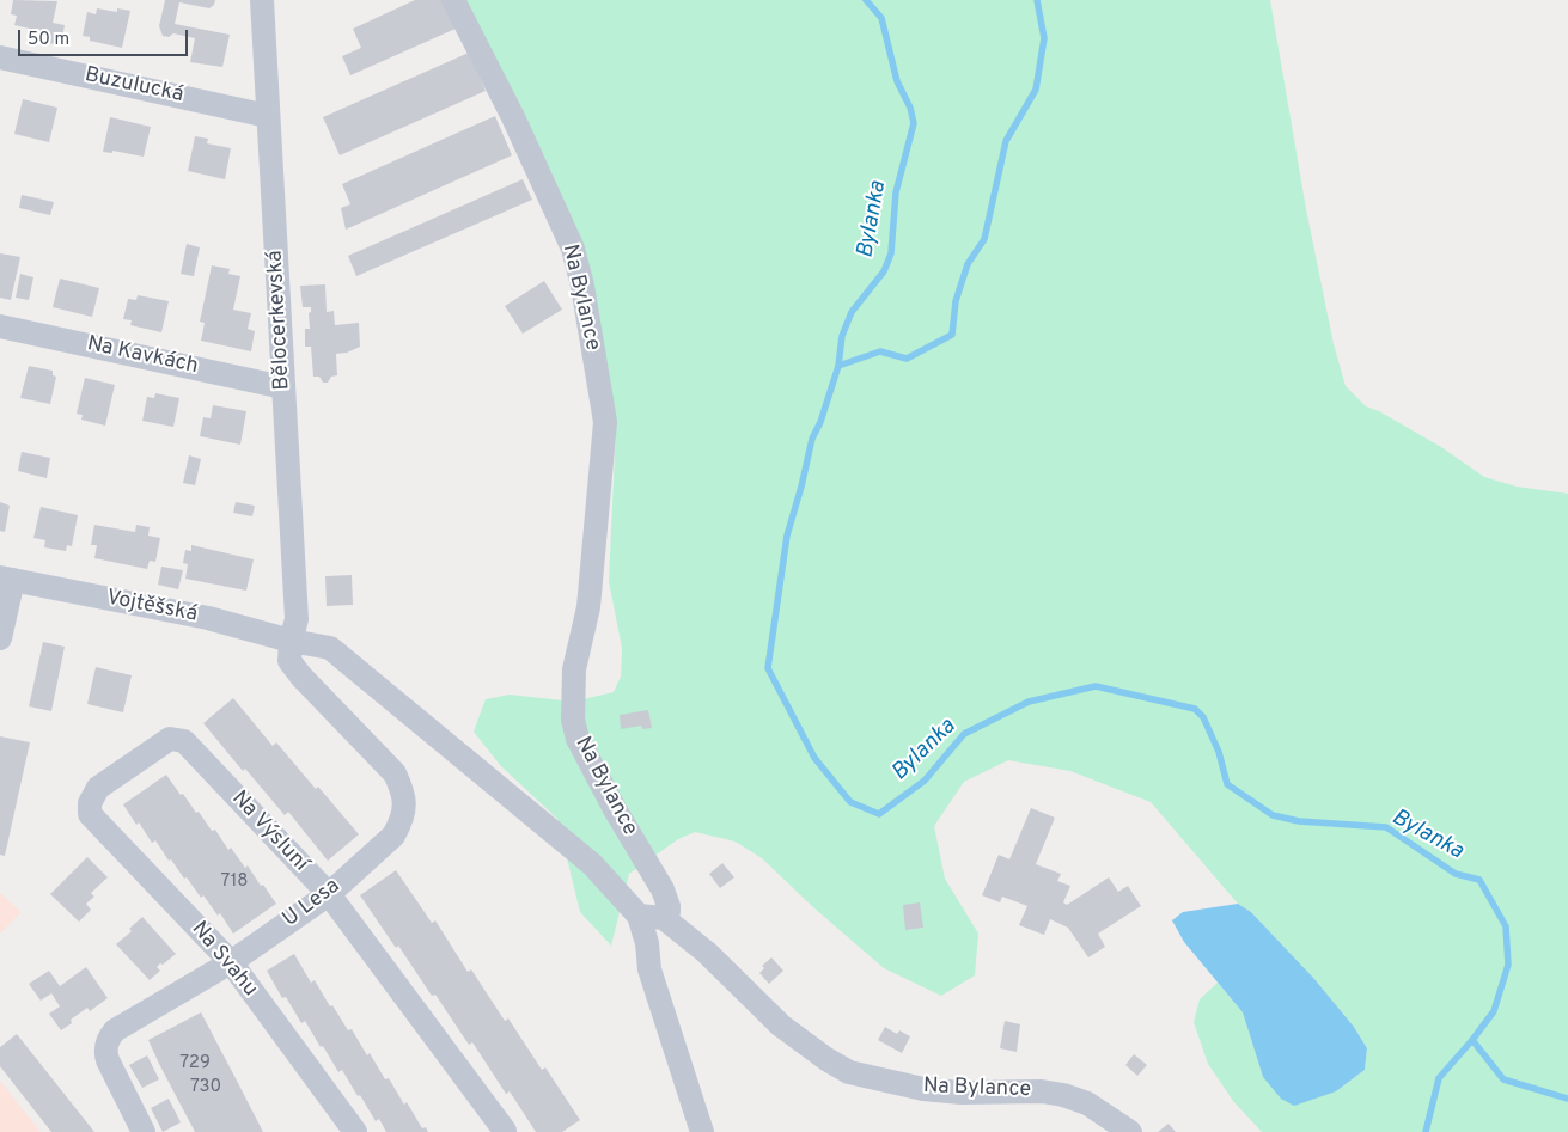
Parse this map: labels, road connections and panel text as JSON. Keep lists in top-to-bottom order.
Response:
{
  "streets": {
    "street": [
      "Buzulucká",
      "Na Bylance",
      "Bělocerkevská",
      "Na Kavkách",
      "Vojtěšská",
      "Na Výsluní",
      "U Lesa",
      "Na Svahu"
    ]
  },
  "crossings": [
    ["Buzulucká", "Bělocerkevská"],
    ["Bělocerkevská", "Na Kavkách"],
    ["Bělocerkevská", "Vojtěšská"],
    ["Bělocerkevská", "U Lesa"],
    ["Vojtěšská", "U Lesa"],
    ["Na Výsluní", "U Lesa"],
    ["Na Výsluní", "Na Svahu"],
    ["U Lesa", "Na Svahu"]
  ],
  "water": ["Bylanka"],
  "house_numbers": ["718", "729", "730"],
  "scale_bar": "50 m"
}
